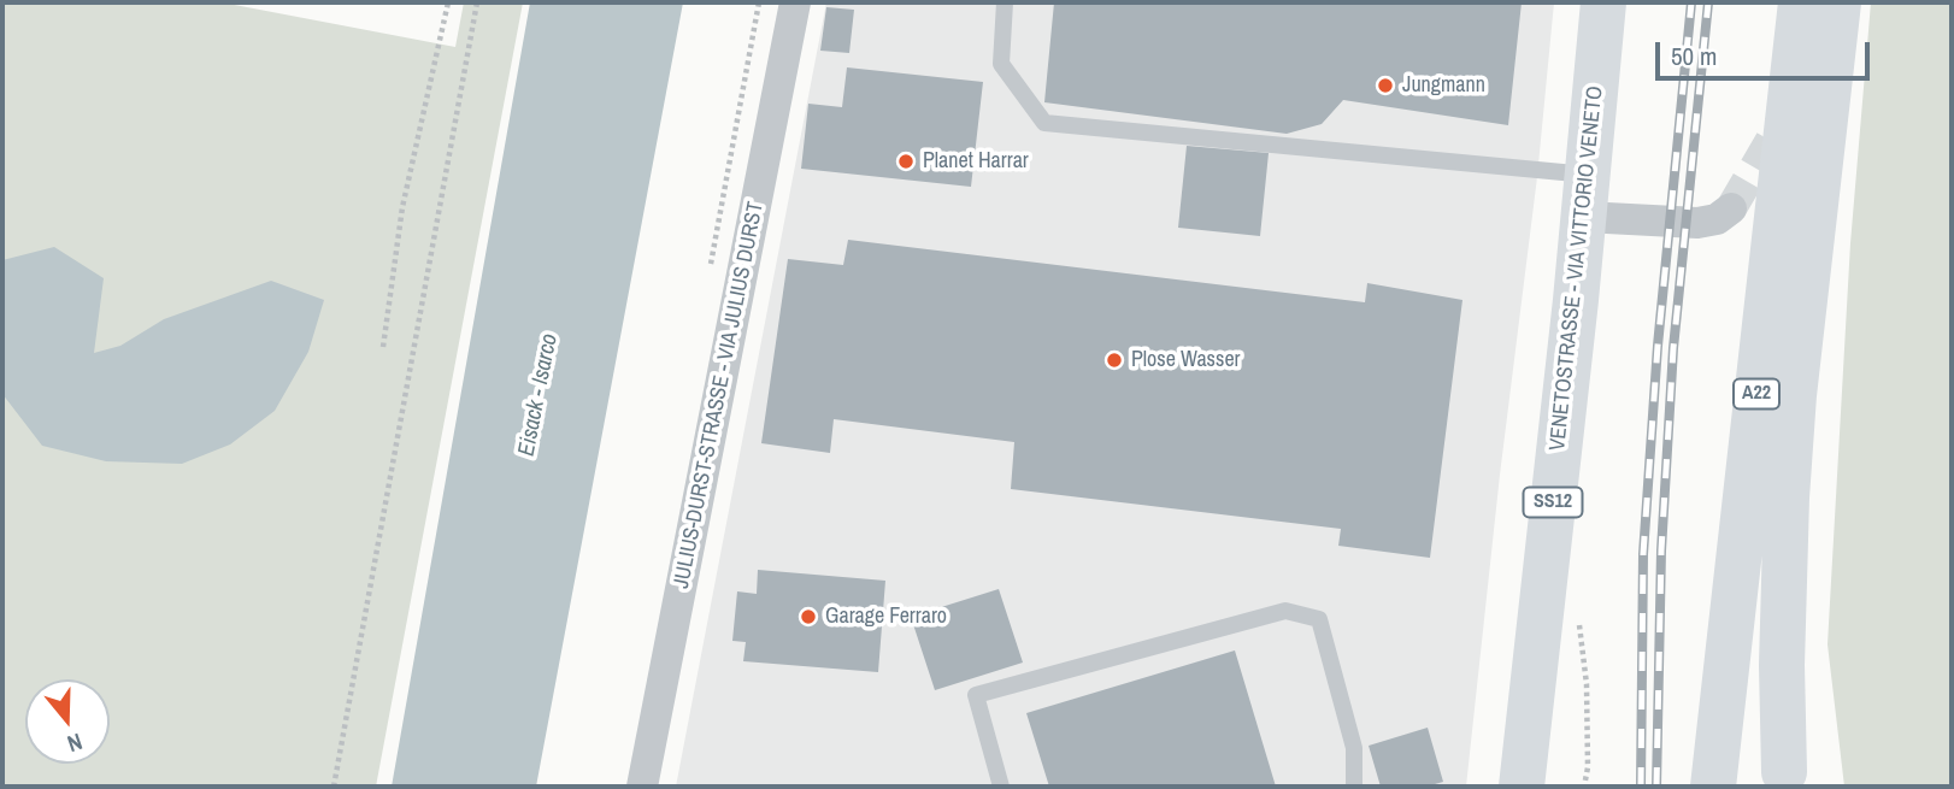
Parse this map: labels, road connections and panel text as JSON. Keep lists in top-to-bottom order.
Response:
{
  "streets": {
    "main road": ["VENETOSTRASSE - VIA VITTORIO VENETO", "A22", "SS12"],
    "street": ["JULIUS-DURST-STRASSE - VIA JULIUS DURST"]
  },
  "water": ["Eisack - Isarco"],
  "places": [
    "Jungmann",
    "Planet Harrar",
    "Plose Wasser",
    "Garage Ferraro"
  ],
  "scale_bar": "50 m",
  "north": "bottom"
}
